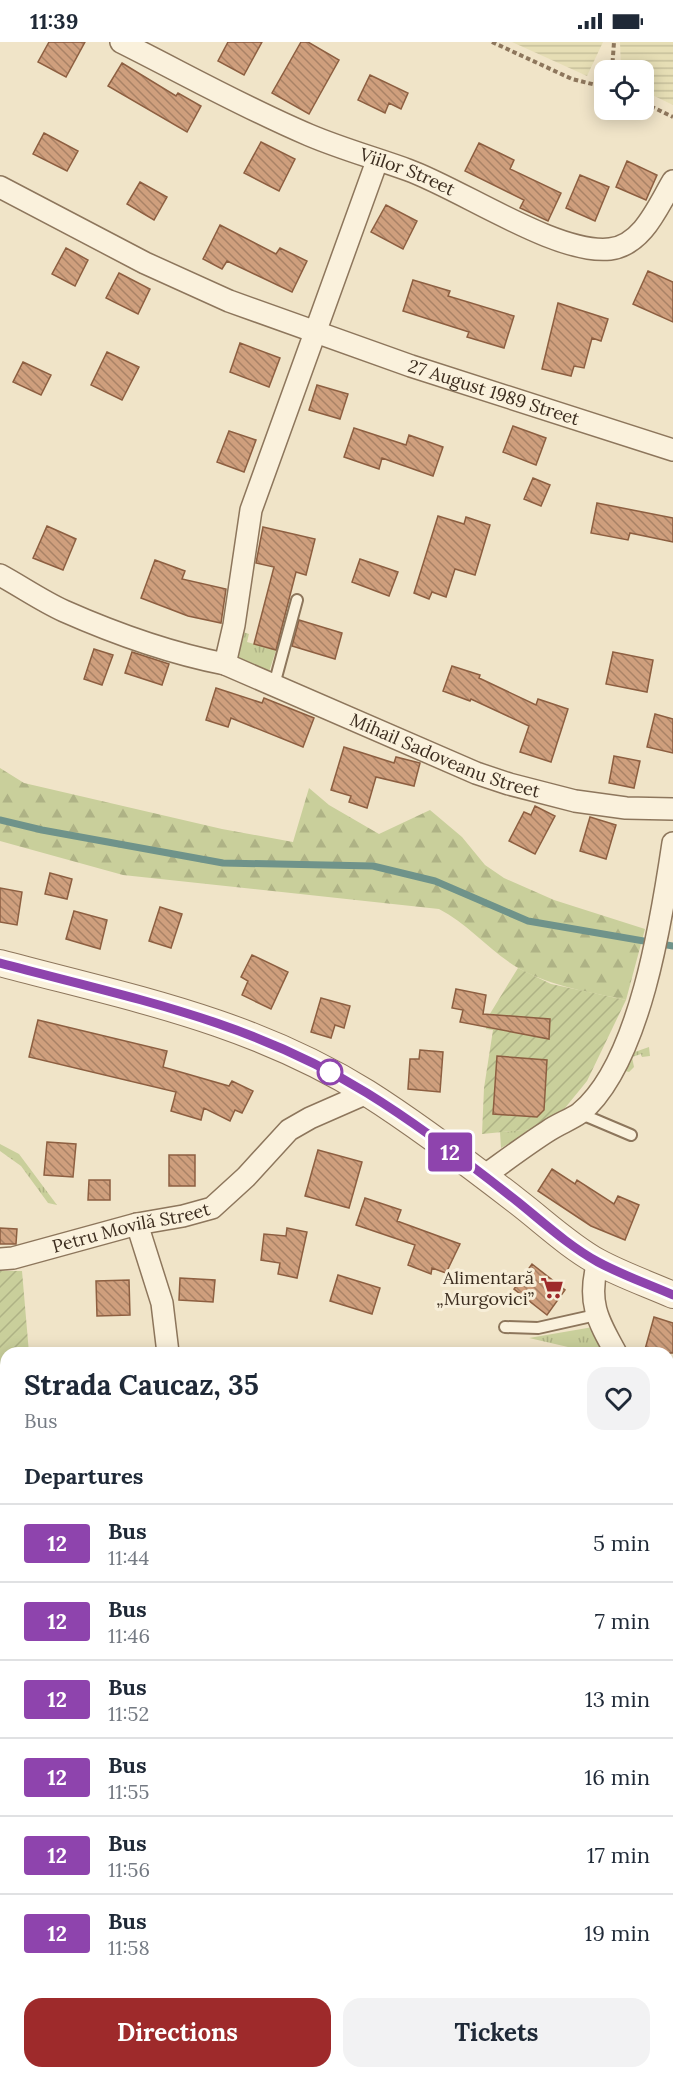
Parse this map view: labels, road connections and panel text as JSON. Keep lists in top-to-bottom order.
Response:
{
  "streets": {
    "street": [
      "Viilor Street",
      "27 August 1989 Street",
      "Mihail Sadoveanu Street",
      "Petru Movilă Street"
    ]
  },
  "places": {
    "supermarket": ["Alimentară „Murgovici”"]
  },
  "lines": ["bus line 12"],
  "page": {
    "status": "11:39",
    "on_map": "12",
    "heading": [
      ["Strada Caucaz, 35", "Bus"],
      "Departures"
    ],
    "list": [
      {
        "mark": "12",
        "name": "Bus",
        "note": "11:44",
        "value": "5 min"
      },
      {
        "mark": "12",
        "name": "Bus",
        "note": "11:46",
        "value": "7 min"
      },
      {
        "mark": "12",
        "name": "Bus",
        "note": "11:52",
        "value": "13 min"
      },
      {
        "mark": "12",
        "name": "Bus",
        "note": "11:55",
        "value": "16 min"
      },
      {
        "mark": "12",
        "name": "Bus",
        "note": "11:56",
        "value": "17 min"
      },
      {
        "mark": "12",
        "name": "Bus",
        "note": "11:58",
        "value": "19 min"
      }
    ],
    "buttons": ["Directions", "Tickets"]
  }
}
